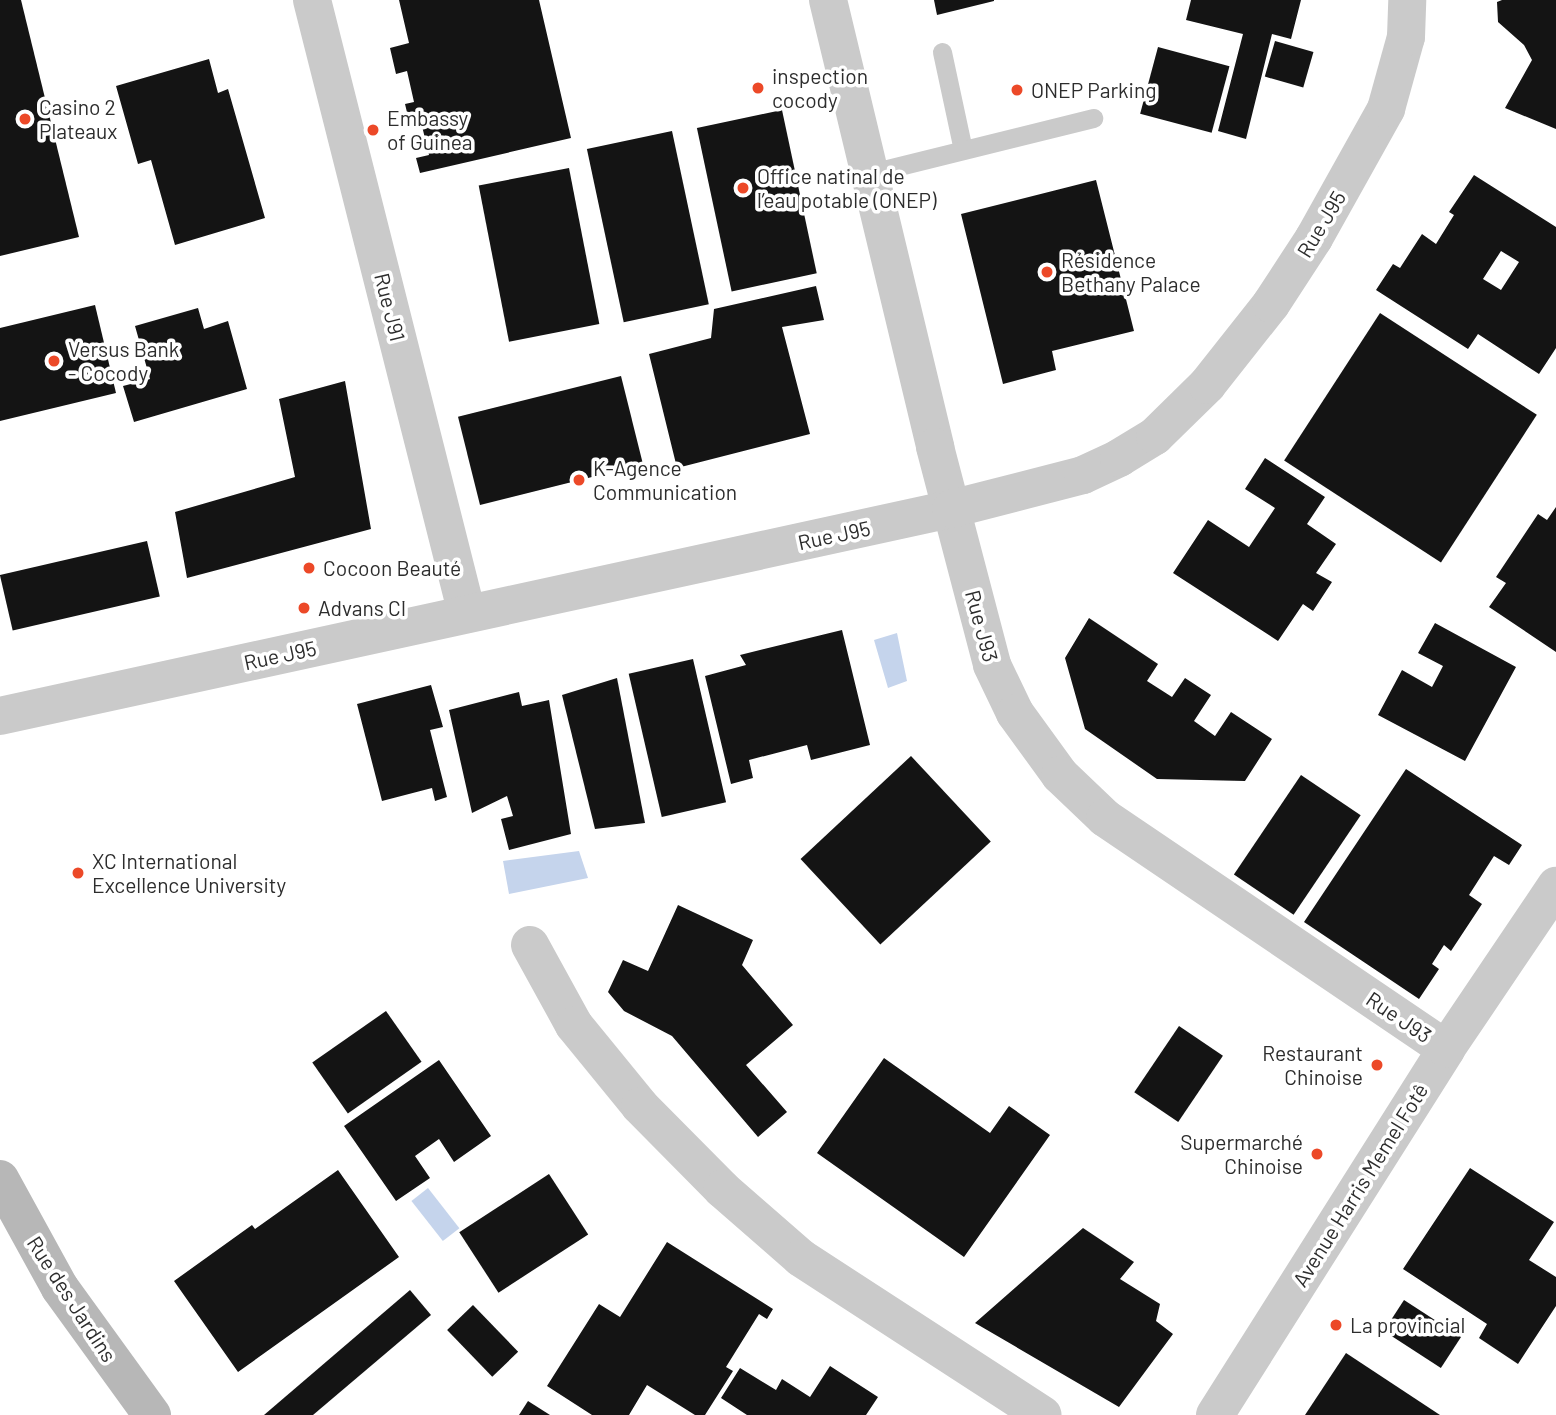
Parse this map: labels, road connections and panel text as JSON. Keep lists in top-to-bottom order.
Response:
{
  "streets": {
    "main road": ["Rue des Jardins"],
    "street": [
      "Rue J95",
      "Rue J91",
      "Rue J93",
      "Avenue Harris Memel Fotê"
    ]
  },
  "crossings": [
    ["Rue J95", "Rue J91"],
    ["Rue J95", "Rue J93"],
    ["Rue J93", "Avenue Harris Memel Fotê"]
  ],
  "places": [
    "inspection cocody",
    "ONEP Parking",
    "Casino 2 Plateaux",
    "Embassy of Guinea",
    "Office natinal de l’eau potable (ONEP)",
    "Résidence Bethany Palace",
    "Versus Bank - Cocody",
    "K-Agence Communication",
    "Cocoon Beauté",
    "Advans CI",
    "XC International Excellence University",
    "Restaurant Chinoise",
    "Supermarché Chinoise",
    "La provincial"
  ]
}
